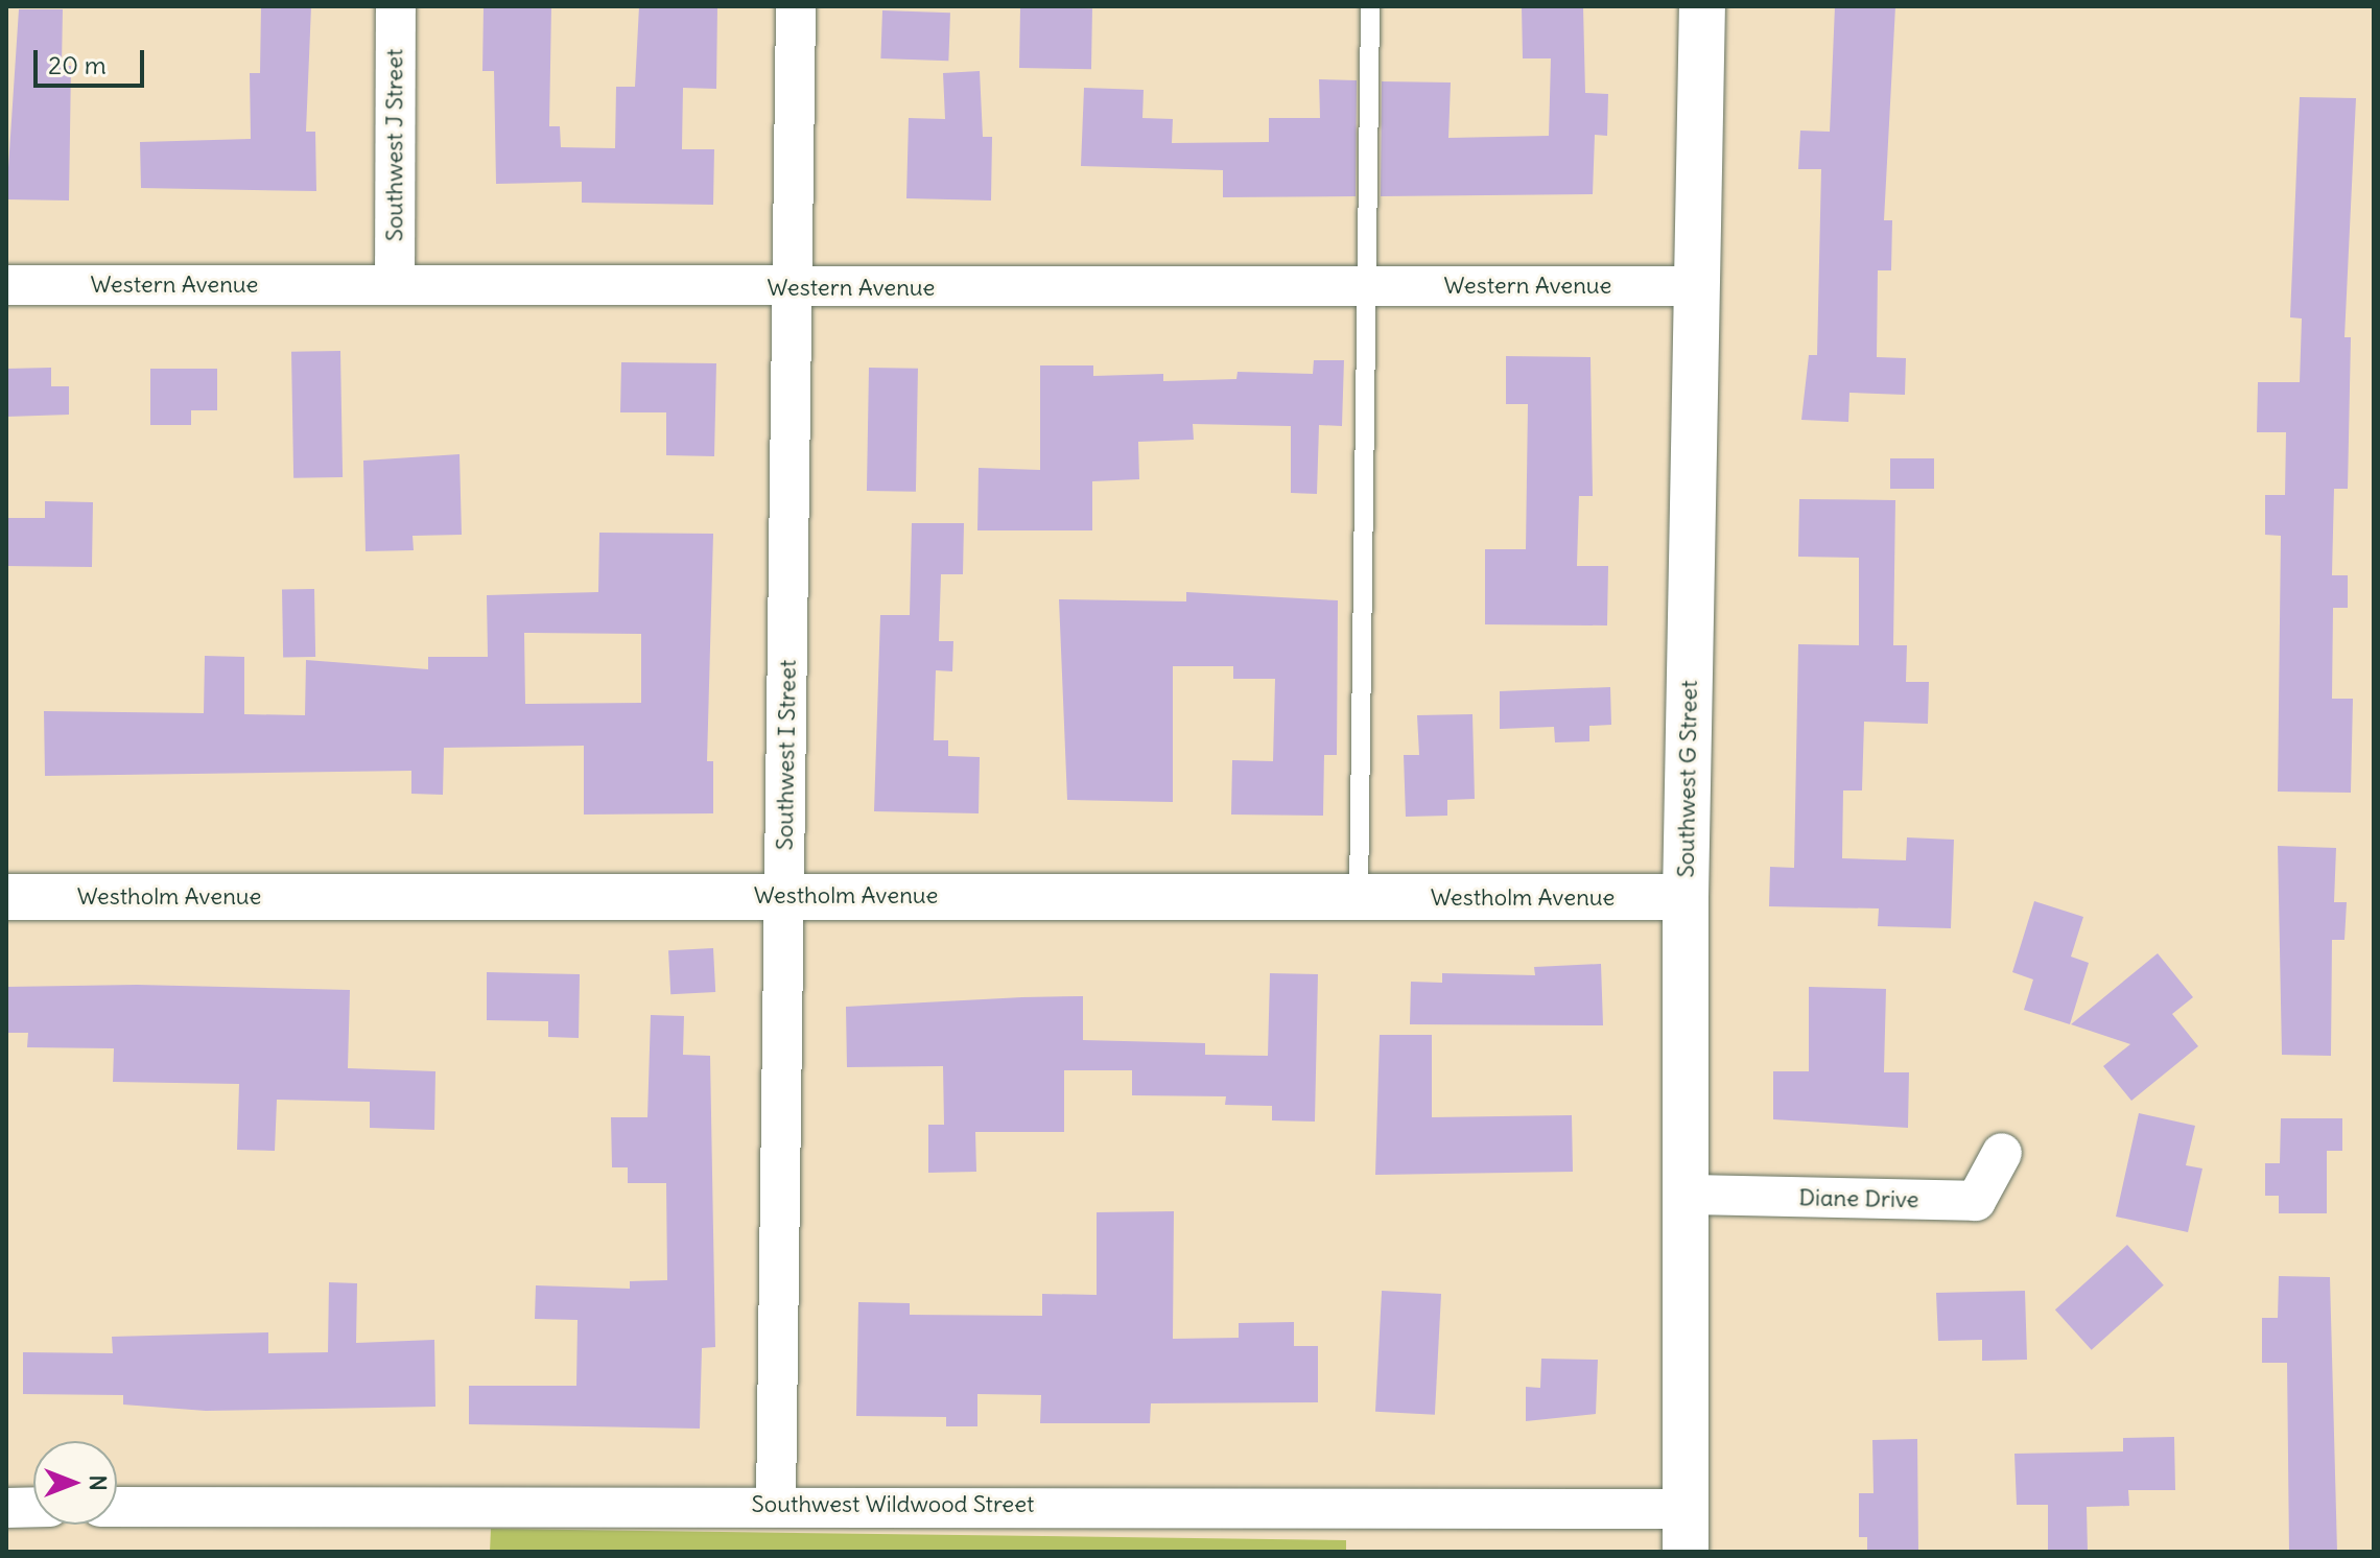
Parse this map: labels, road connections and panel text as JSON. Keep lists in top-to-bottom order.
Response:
{
  "streets": {
    "street": [
      "Southwest J Street",
      "Western Avenue",
      "Southwest I Street",
      "Southwest G Street",
      "Westholm Avenue",
      "Diane Drive",
      "Southwest Wildwood Street"
    ]
  },
  "crossings": [
    ["Southwest J Street", "Western Avenue"],
    ["Western Avenue", "Southwest I Street"],
    ["Western Avenue", "Southwest G Street"],
    ["Southwest I Street", "Westholm Avenue"],
    ["Southwest I Street", "Southwest Wildwood Street"],
    ["Southwest G Street", "Westholm Avenue"],
    ["Southwest G Street", "Diane Drive"],
    ["Southwest G Street", "Southwest Wildwood Street"]
  ],
  "scale_bar": "20 m",
  "north": "right"
}
